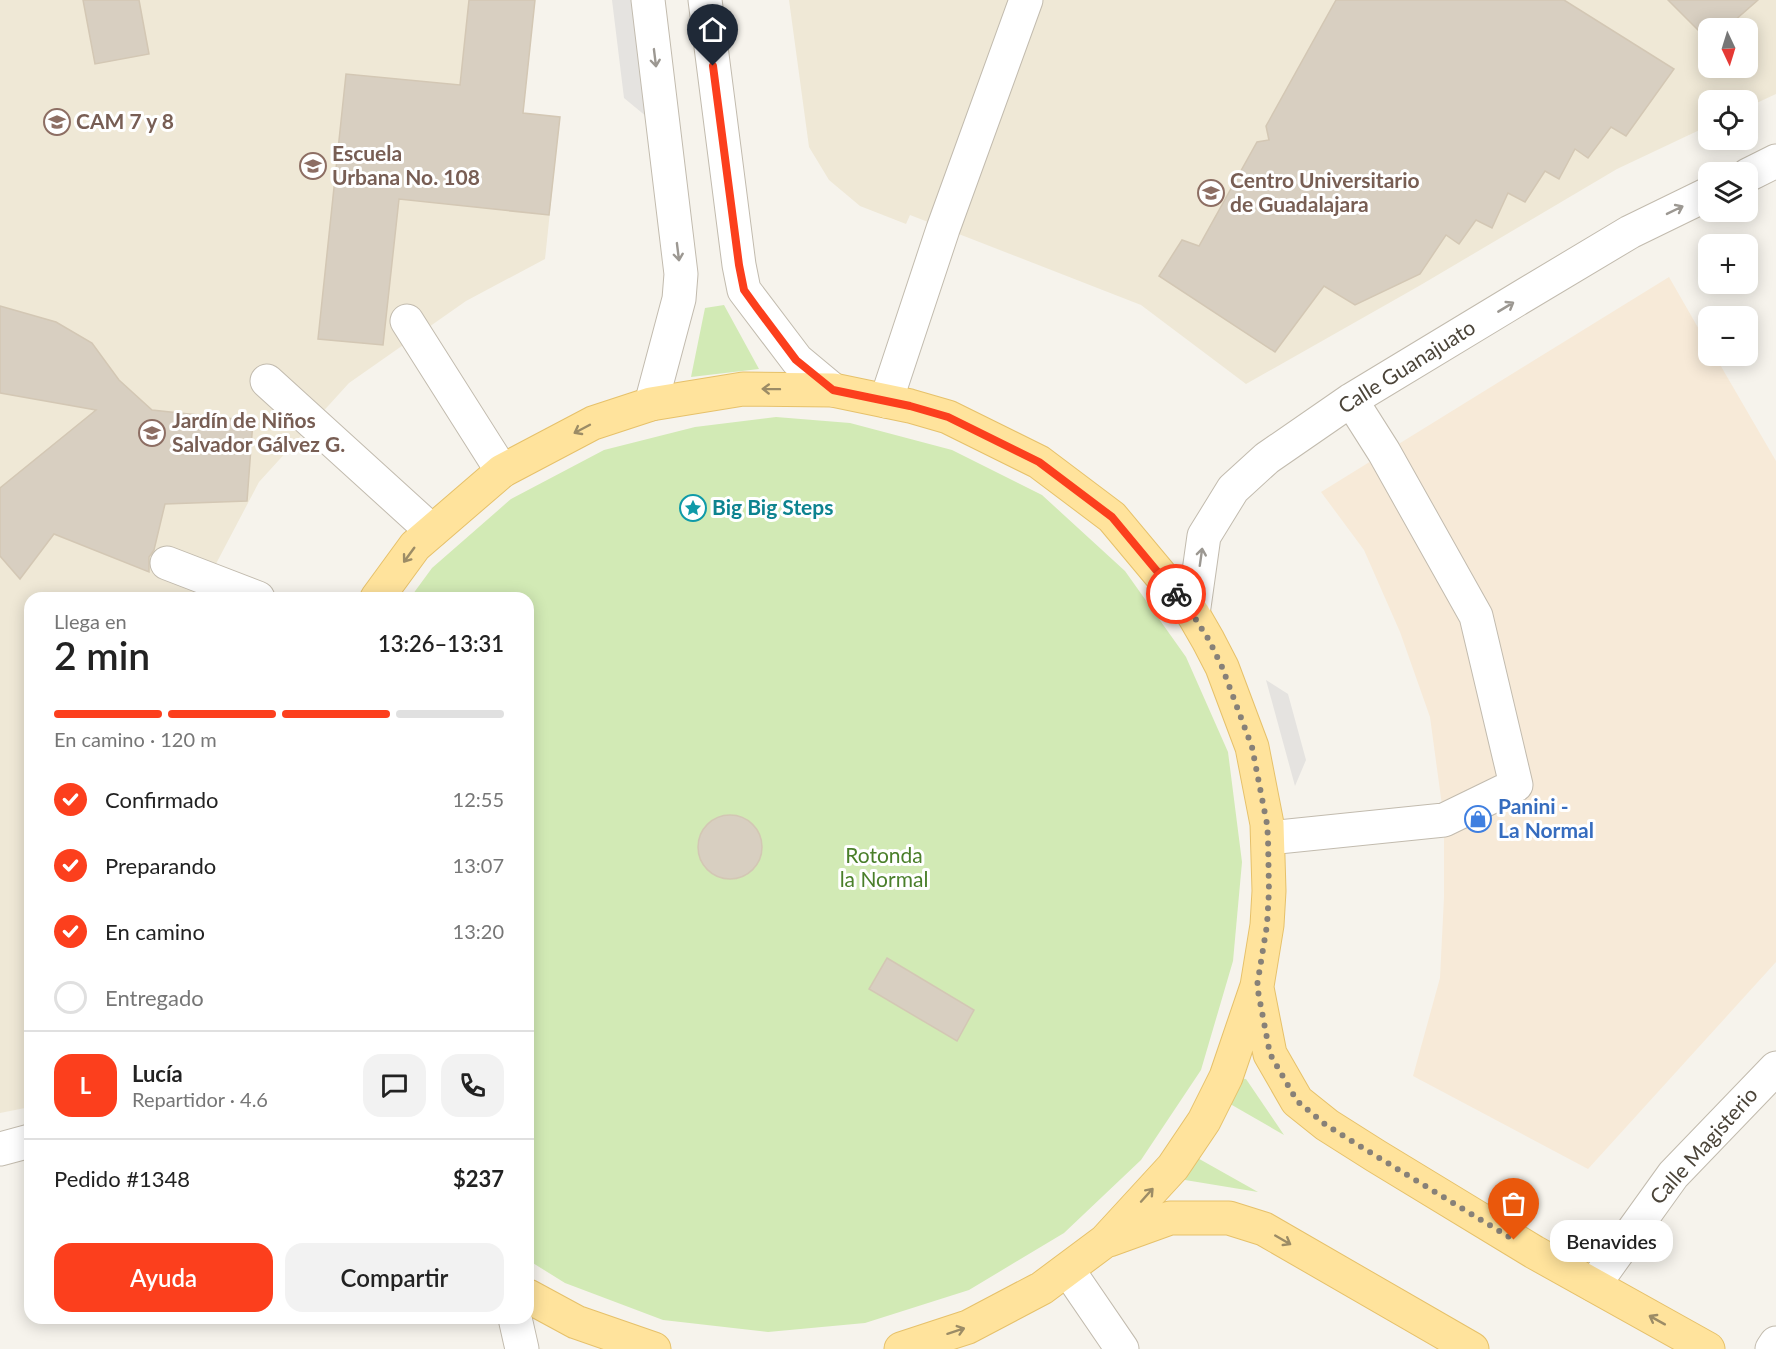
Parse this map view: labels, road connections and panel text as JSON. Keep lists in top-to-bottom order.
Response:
{
  "streets": {
    "street": ["Calle Guanajuato", "Calle Magisterio"]
  },
  "one_way": ["Calle Guanajuato"],
  "parks": ["Rotonda la Normal"],
  "places": {
    "school or university": [
      "CAM 7 y 8",
      "Escuela Urbana No. 108",
      "Centro Universitario de Guadalajara",
      "Jardín de Niños Salvador Gálvez G."
    ],
    "place": ["Big Big Steps"],
    "shop": ["Panini - La Normal"],
    "other": ["Benavides"]
  },
  "north": "bottom",
  "page": {
    "map_buttons": ["+", "−"],
    "heading": ["2 min", "Llega en", "13:26–13:31"],
    "panel": [
      "Lucía",
      "Repartidor · 4.6",
      "Pedido #1348",
      "$237"
    ],
    "bar": "En camino · 120 m",
    "list": [
      ["Confirmado", "12:55"],
      ["Preparando", "13:07"],
      ["En camino", "13:20"],
      "Entregado"
    ],
    "round": "L",
    "bubble": "Benavides",
    "buttons": ["Ayuda", "Compartir"]
  }
}
